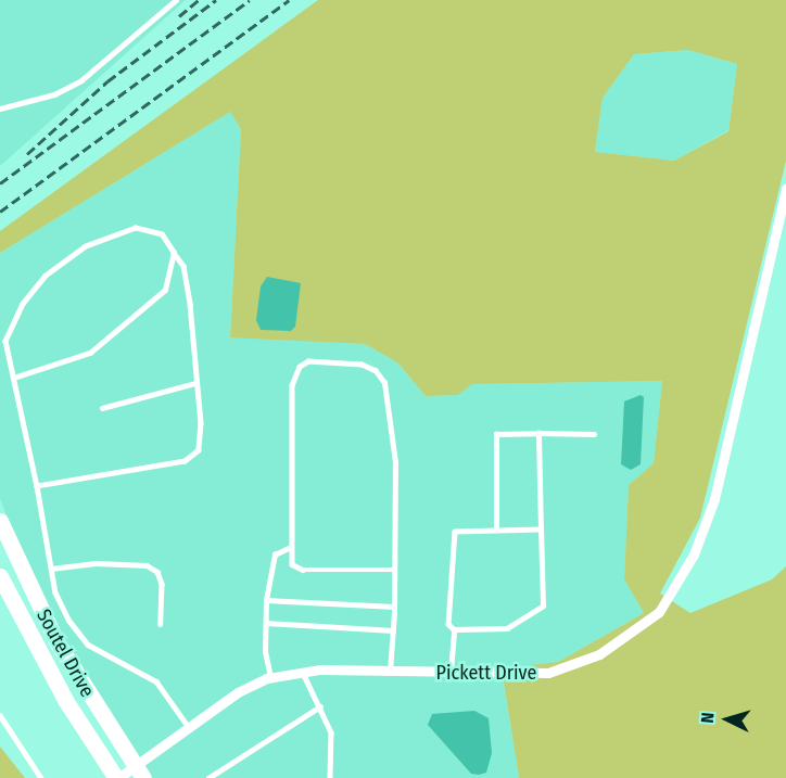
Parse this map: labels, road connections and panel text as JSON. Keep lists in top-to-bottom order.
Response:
{
  "streets": {
    "main road": ["Soutel Drive"],
    "street": ["Pickett Drive"]
  },
  "crossings": [
    ["Soutel Drive", "Pickett Drive"]
  ],
  "north": "left"
}
